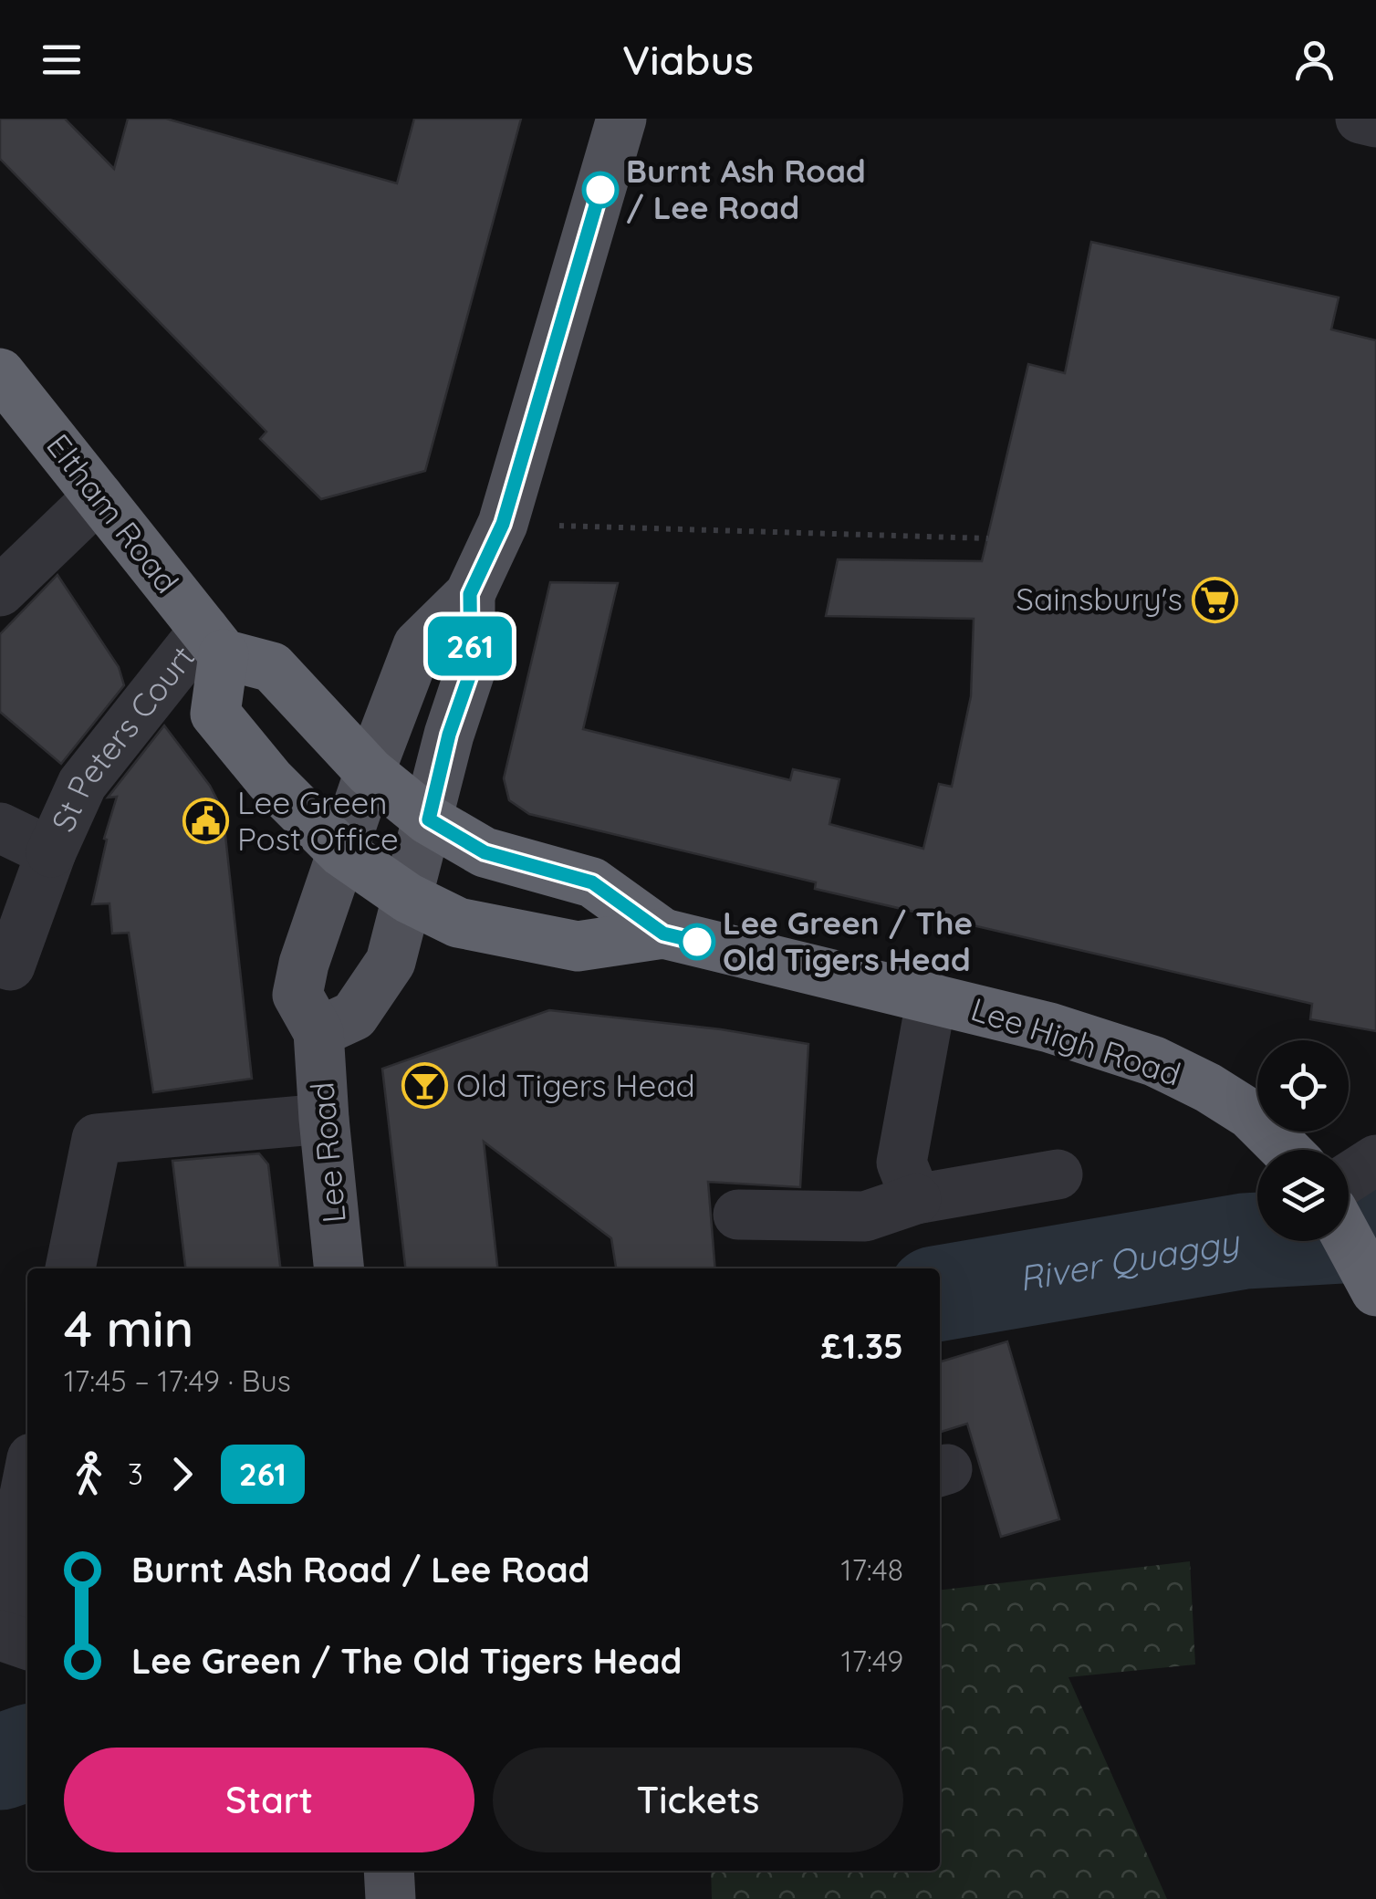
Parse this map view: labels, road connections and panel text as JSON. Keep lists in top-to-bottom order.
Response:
{
  "streets": {
    "highway": ["Eltham Road", "Lee High Road"],
    "main road": ["Lee Road"],
    "street": ["St Peters Court"]
  },
  "crossings": [
    ["Eltham Road", "St Peters Court"],
    ["Lee High Road", "Lee Road"]
  ],
  "water": ["River Quaggy"],
  "places": {
    "other": ["Burnt Ash Road / Lee Road", "Lee Green / The Old Tigers Head"],
    "supermarket": ["Sainsbury's"],
    "public building": ["Lee Green Post Office"],
    "bar": ["Old Tigers Head"]
  },
  "lines": ["bus line 261"],
  "page": {
    "header": "Viabus",
    "on_map": "261",
    "heading": ["4 min", "17:45 – 17:49 · Bus", "£1.35"],
    "legs": ["3", "261"],
    "list": [
      {
        "name": "Burnt Ash Road / Lee Road",
        "value": "17:48"
      },
      {
        "name": "Lee Green / The Old Tigers Head",
        "value": "17:49"
      }
    ],
    "buttons": ["Start", "Tickets"]
  }
}
